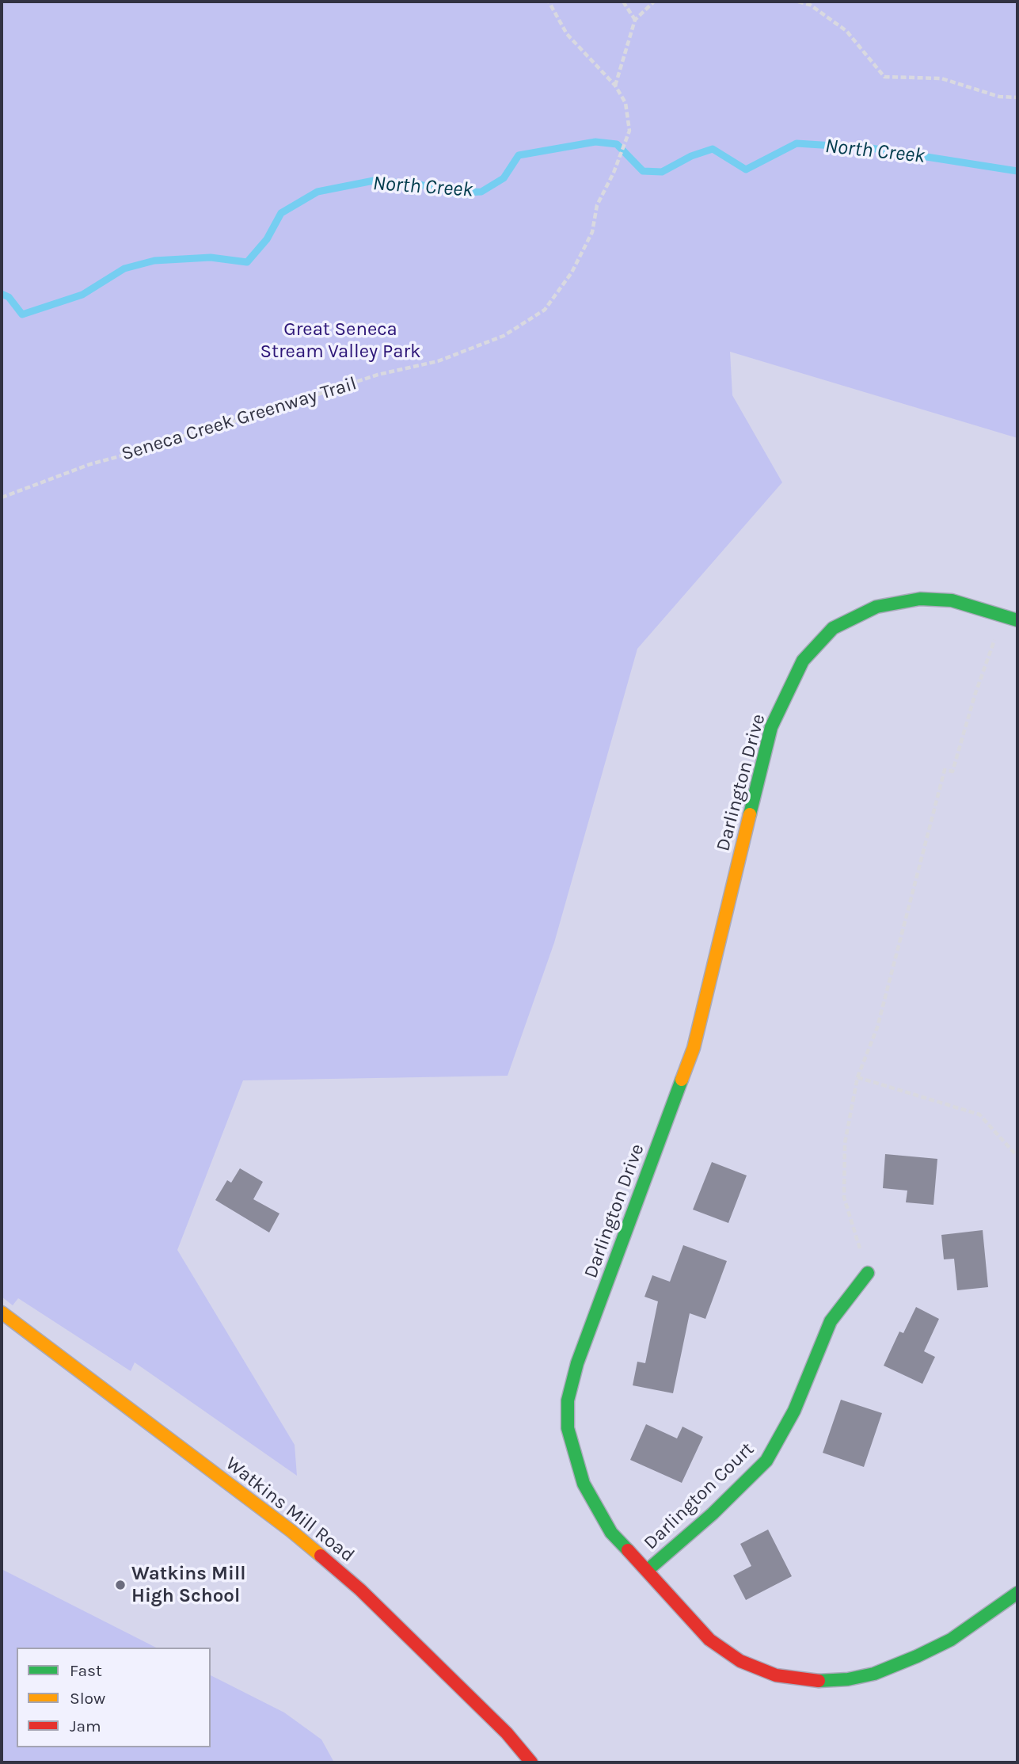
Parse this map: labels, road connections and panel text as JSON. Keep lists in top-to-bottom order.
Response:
{
  "streets": {
    "street": ["Darlington Drive", "Darlington Court", "Watkins Mill Road"],
    "path": ["Seneca Creek Greenway Trail"]
  },
  "crossings": [
    ["Darlington Drive", "Darlington Court"]
  ],
  "water": ["North Creek"],
  "parks": ["Great Seneca Stream Valley Park"],
  "places": ["Watkins Mill High School"],
  "legend": ["Fast", "Slow", "Jam"]
}
